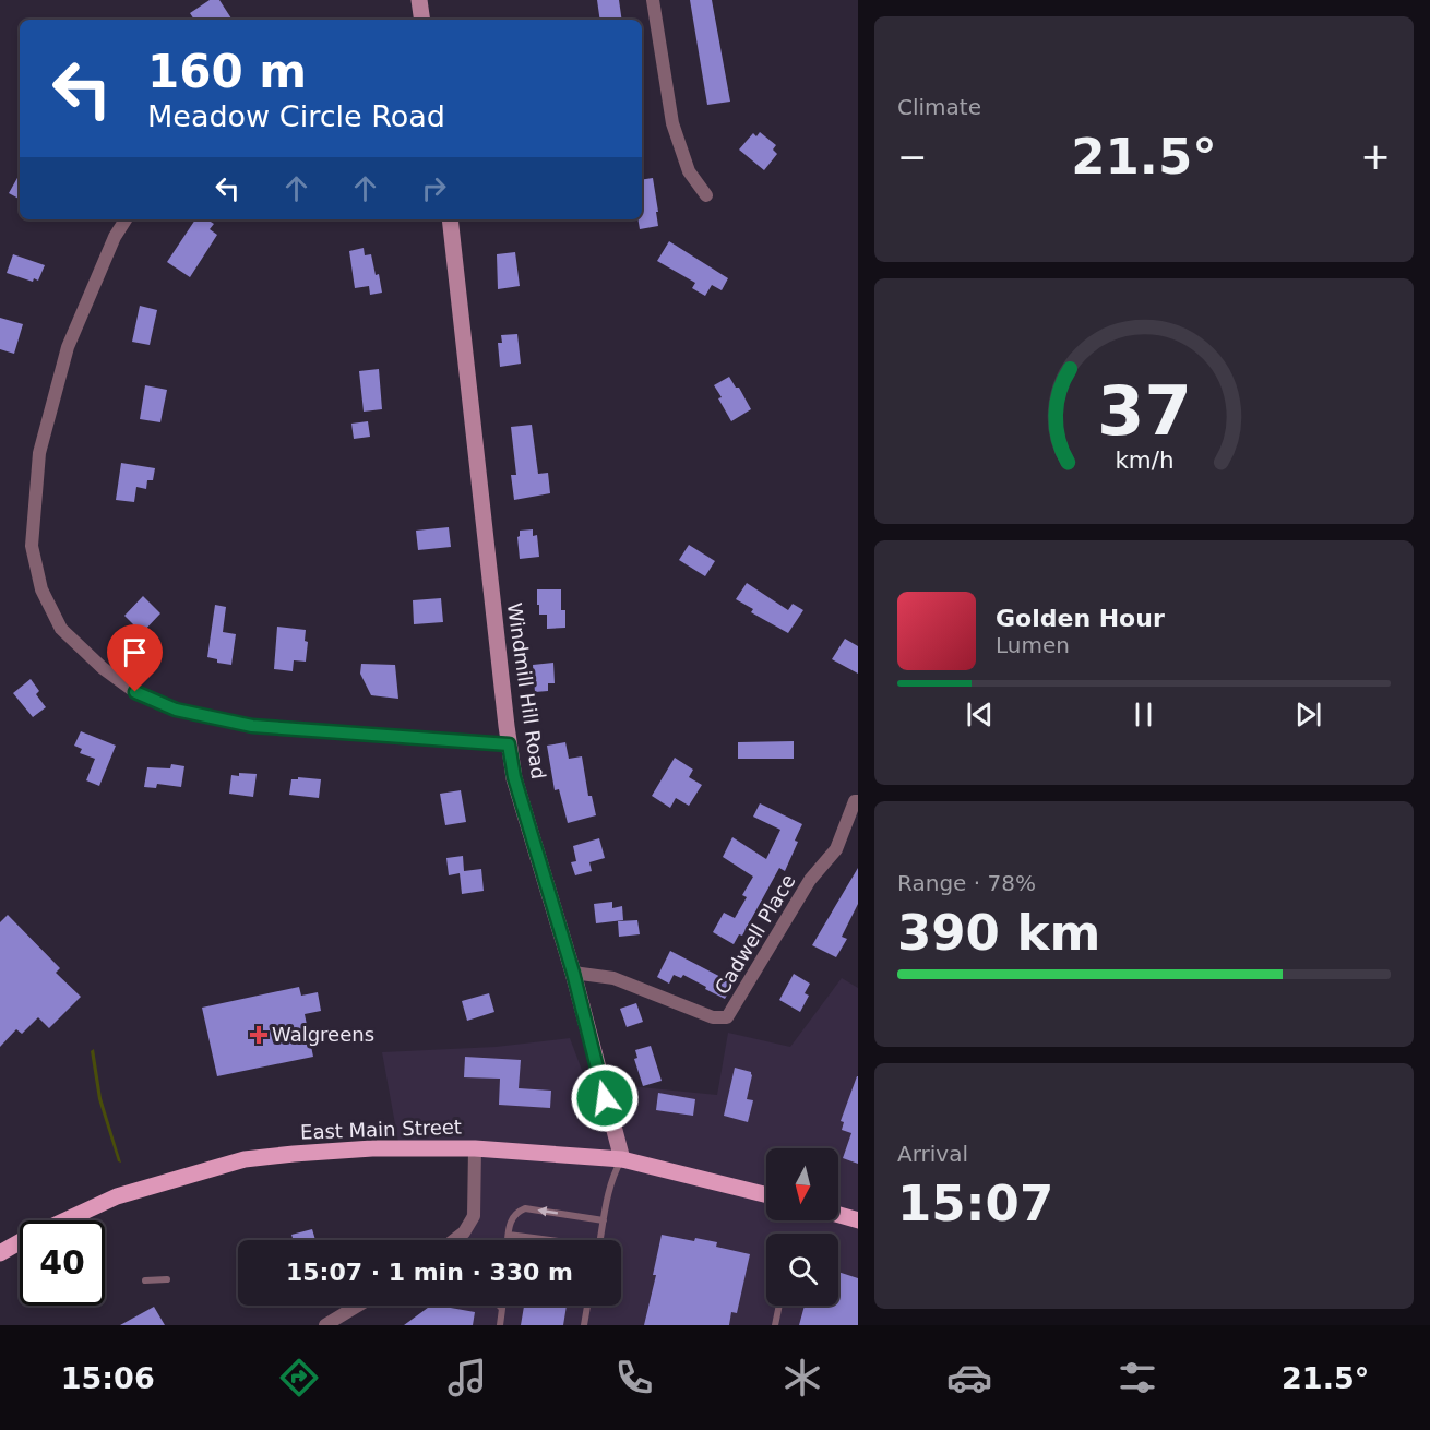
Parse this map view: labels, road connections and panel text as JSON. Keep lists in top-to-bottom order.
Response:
{
  "streets": {
    "main road": ["East Main Street"],
    "street": ["Windmill Hill Road", "Cadwell Place"]
  },
  "crossings": [
    ["Windmill Hill Road", "Cadwell Place"],
    ["Windmill Hill Road", "East Main Street"]
  ],
  "places": {
    "health": ["Walgreens"]
  },
  "north": "bottom",
  "page": {
    "tile": [
      "Climate",
      ["Range · 78%", "390 km"],
      ["Arrival", "15:07"]
    ],
    "turn": ["160 m", "Meadow Circle Road"],
    "heat": ["−", "21.5°", "+"],
    "song": ["Golden Hour", "Lumen"],
    "limit": "40",
    "trip": "15:07 · 1 min · 330 m",
    "tabs": ["15:06", "21.5°"],
    "gauge": ["37", "km/h"]
  }
}
